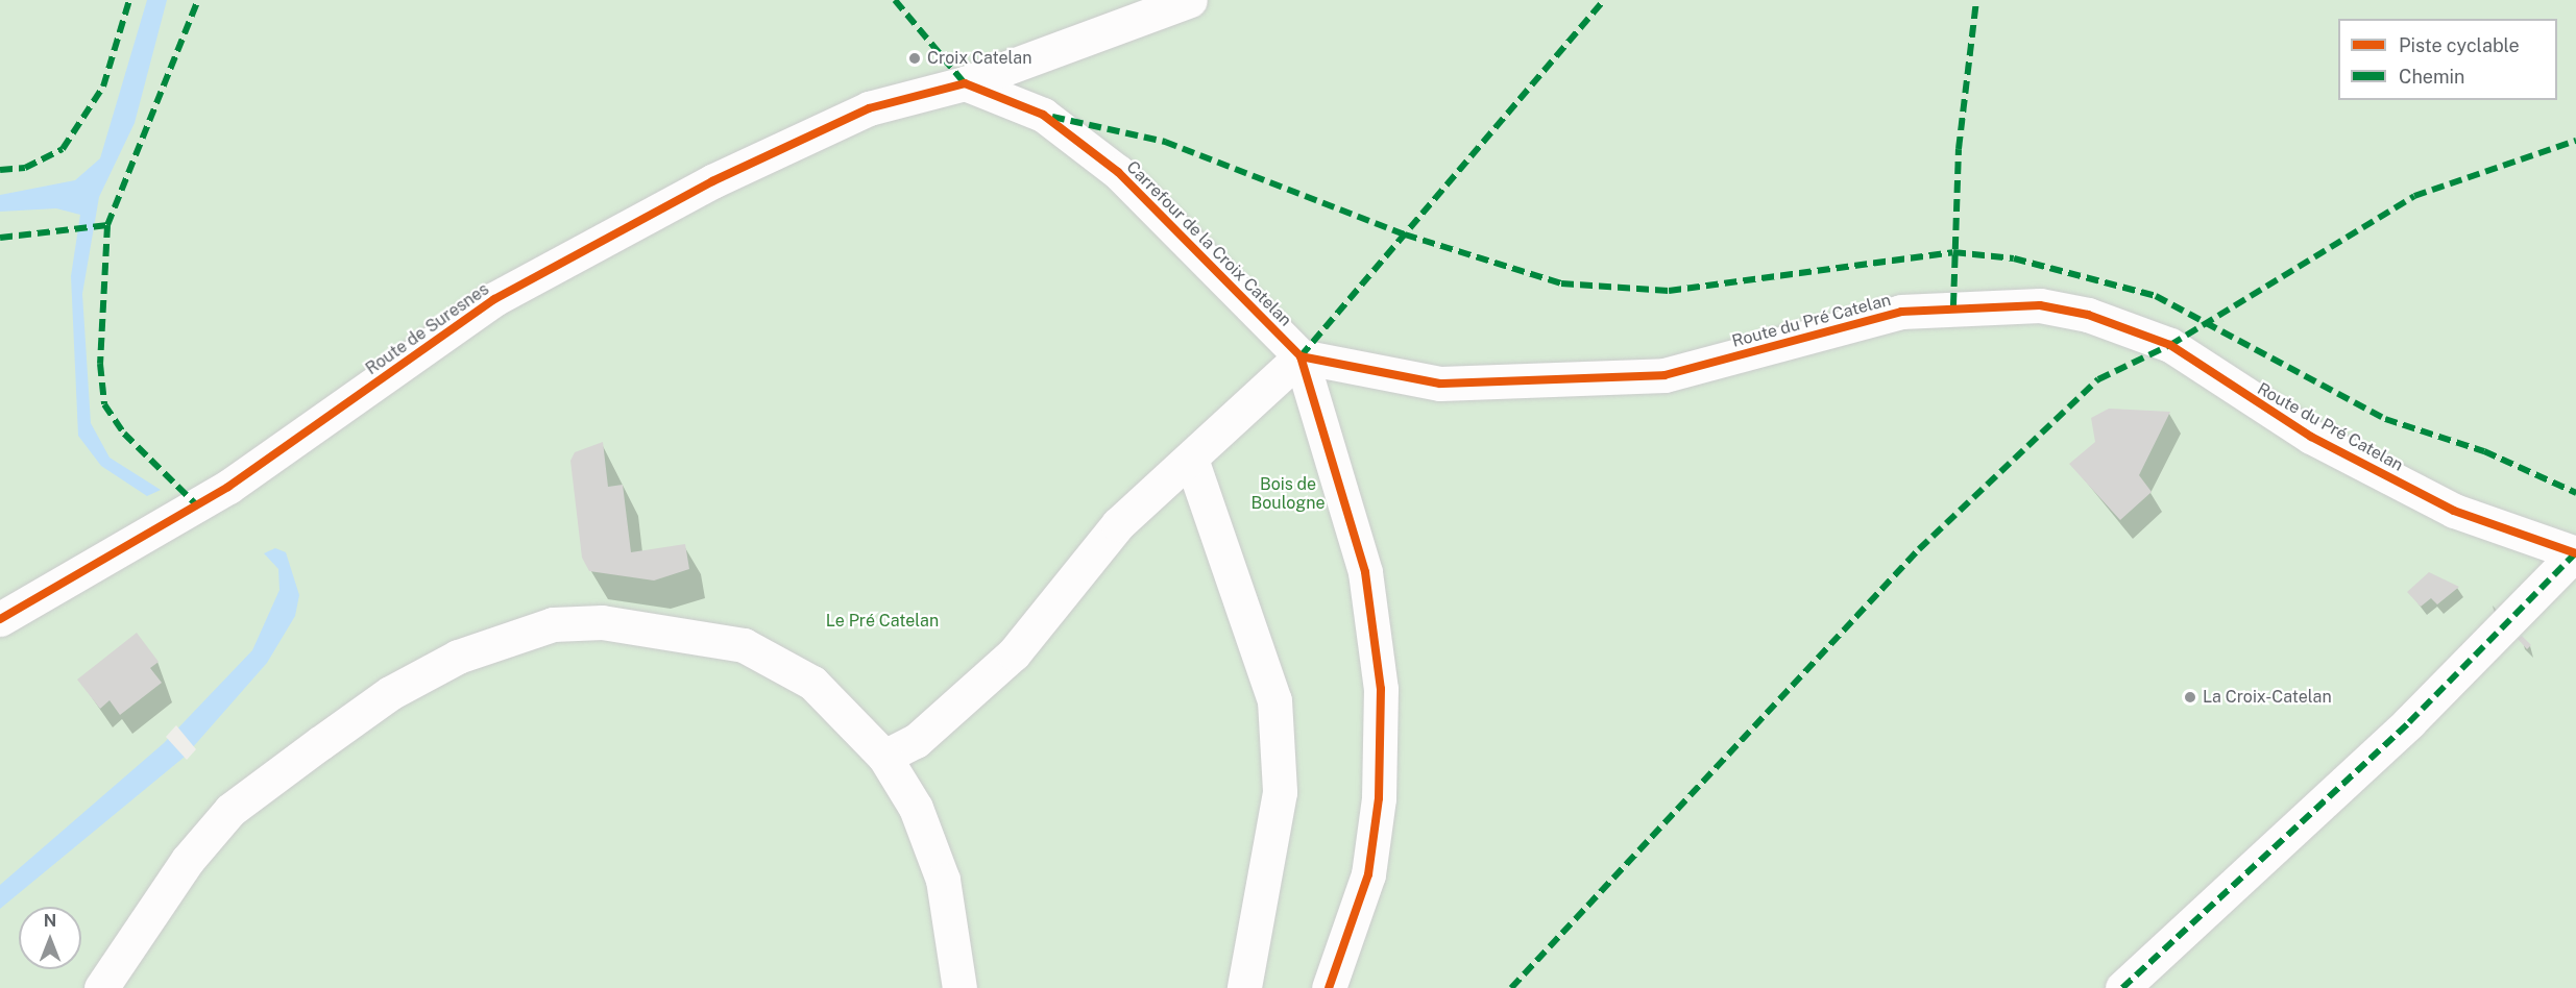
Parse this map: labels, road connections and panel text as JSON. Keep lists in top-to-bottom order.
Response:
{
  "streets": {
    "street": ["Carrefour de la Croix Catelan", "Route du Pré Catelan", "Route de Suresnes"]
  },
  "crossings": [
    ["Carrefour de la Croix Catelan", "Route du Pré Catelan"],
    ["Carrefour de la Croix Catelan", "Route de Suresnes"]
  ],
  "parks": ["Bois de Boulogne", "Le Pré Catelan"],
  "places": ["Croix Catelan", "La Croix-Catelan"],
  "legend": ["Piste cyclable", "Chemin"],
  "north": "top"
}
